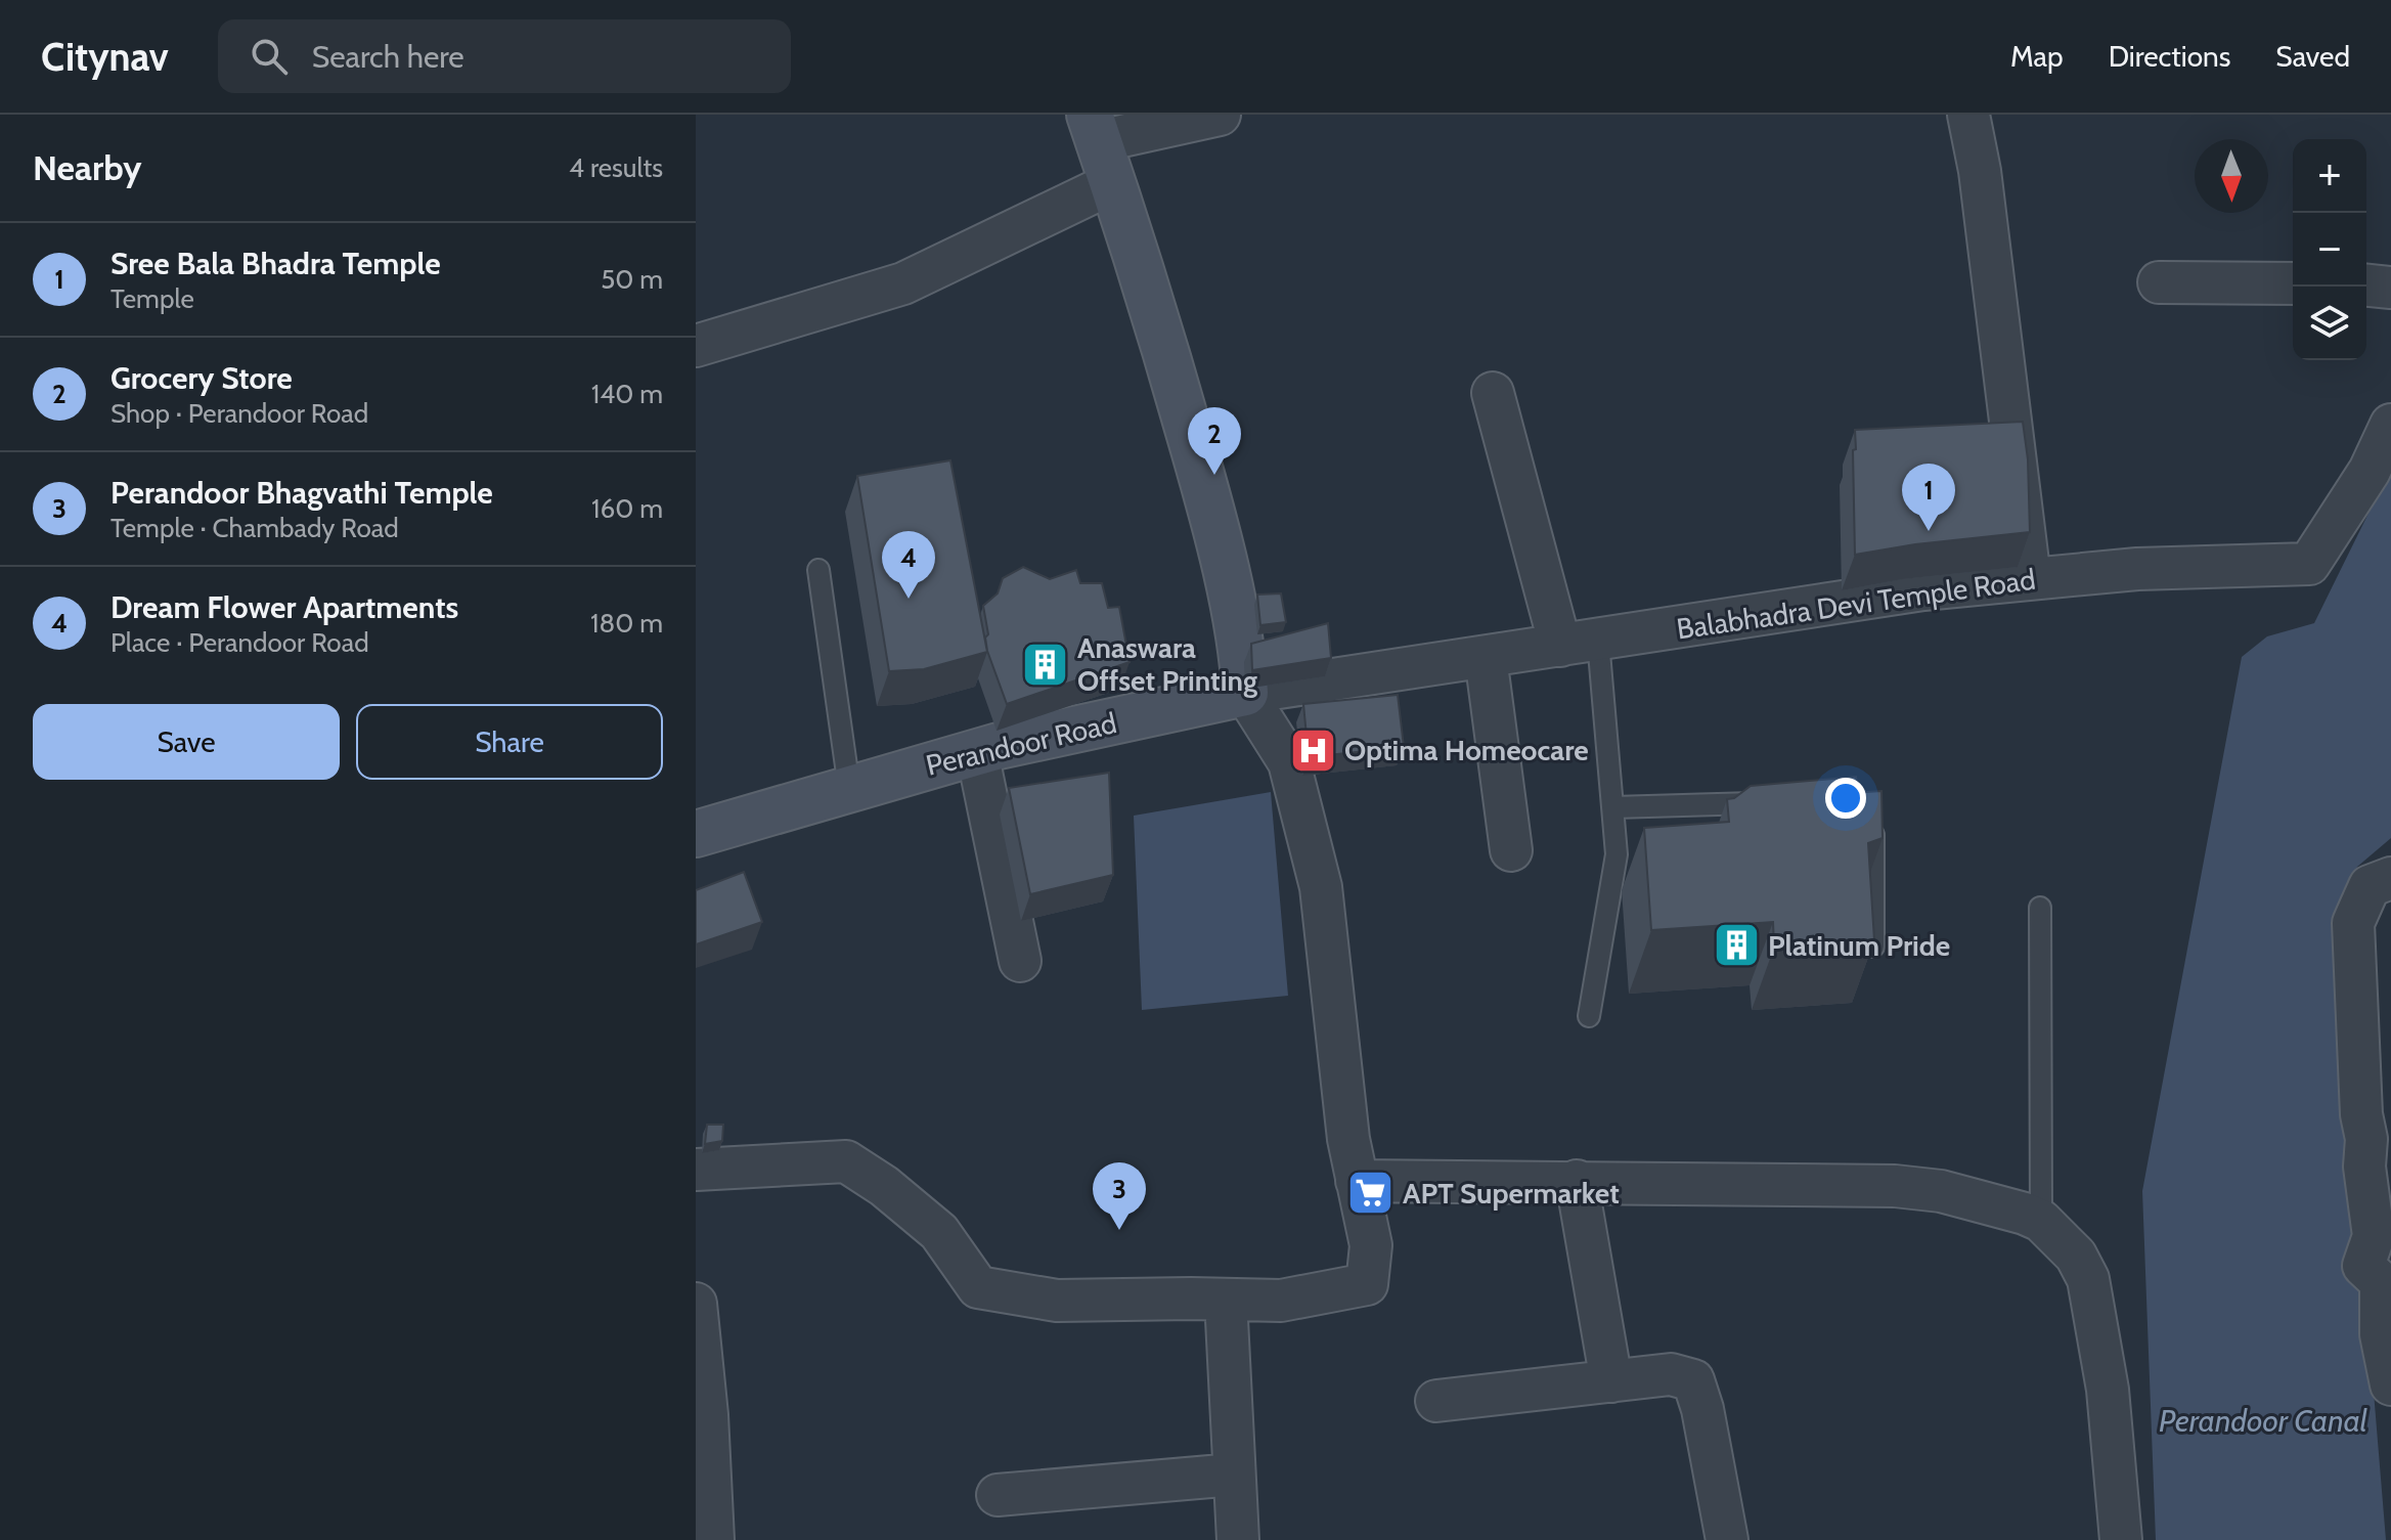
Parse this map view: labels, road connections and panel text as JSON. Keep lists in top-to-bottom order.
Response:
{
  "streets": {
    "main road": ["Perandoor Road"],
    "street": ["Balabhadra Devi Temple Road"]
  },
  "crossings": [
    ["Balabhadra Devi Temple Road", "Perandoor Road"]
  ],
  "water": ["Perandoor Canal"],
  "places": {
    "building": ["Anaswara Offset Printing", "Platinum Pride"],
    "hospital": ["Optima Homeocare"],
    "supermarket": ["APT Supermarket"]
  },
  "north": "bottom",
  "page": {
    "header": "Citynav",
    "search": "Search here",
    "nav": ["Map", "Directions", "Saved"],
    "heading": ["Nearby", "4 results"],
    "map_buttons": ["+", "−"],
    "list": [
      {
        "mark": "1",
        "name": "Sree Bala Bhadra Temple",
        "note": "Temple",
        "value": "50 m"
      },
      {
        "mark": "2",
        "name": "Grocery Store",
        "note": "Shop · Perandoor Road",
        "value": "140 m"
      },
      {
        "mark": "3",
        "name": "Perandoor Bhagvathi Temple",
        "note": "Temple · Chambady Road",
        "value": "160 m"
      },
      {
        "mark": "4",
        "name": "Dream Flower Apartments",
        "note": "Place · Perandoor Road",
        "value": "180 m"
      }
    ],
    "pins": [
      "2",
      "1",
      "4",
      "3"
    ],
    "buttons": ["Save", "Share"]
  }
}
